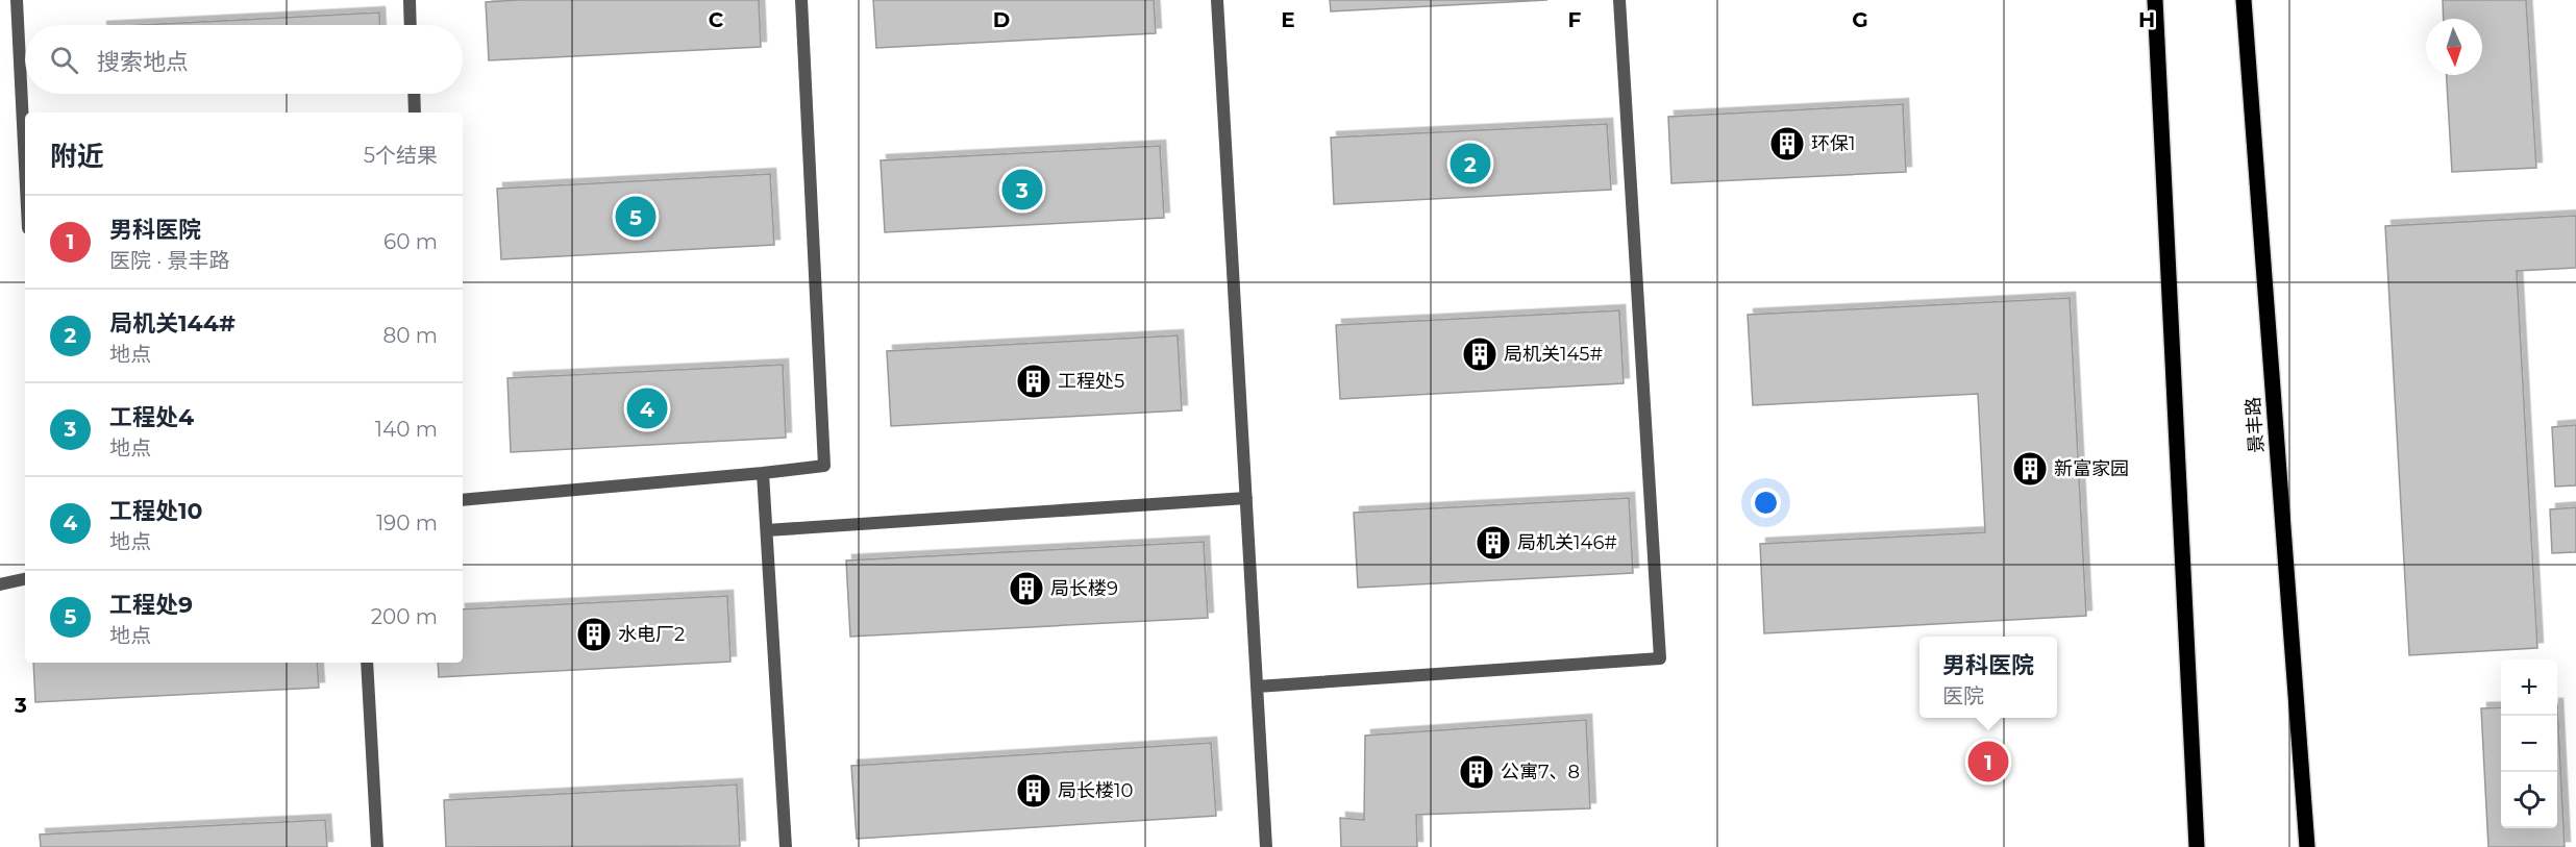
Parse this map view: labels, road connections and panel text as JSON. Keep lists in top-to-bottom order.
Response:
{
  "streets": {
    "main road": ["景丰路"]
  },
  "places": {
    "building": [
      "环保1",
      "局机关145#",
      "工程处5",
      "新富家园",
      "局机关146#",
      "局长楼9",
      "水电厂2",
      "公寓7、8",
      "局长楼10"
    ]
  },
  "north": "bottom",
  "page": {
    "search": "搜索地点",
    "heading": ["附近", "5个结果"],
    "pins": [
      "2",
      "3",
      "5",
      "4",
      "1"
    ],
    "list": [
      {
        "mark": "1",
        "name": "男科医院",
        "note": "医院 · 景丰路",
        "value": "60 m"
      },
      {
        "mark": "2",
        "name": "局机关144#",
        "note": "地点",
        "value": "80 m"
      },
      {
        "mark": "3",
        "name": "工程处4",
        "note": "地点",
        "value": "140 m"
      },
      {
        "mark": "4",
        "name": "工程处10",
        "note": "地点",
        "value": "190 m"
      },
      {
        "mark": "5",
        "name": "工程处9",
        "note": "地点",
        "value": "200 m"
      }
    ],
    "popup": ["男科医院", "医院"],
    "map_buttons": ["+", "−"]
  },
  "grid": {
    "columns": [
      "C",
      "D",
      "E",
      "F",
      "G",
      "H"
    ],
    "rows": ["3"]
  }
}
